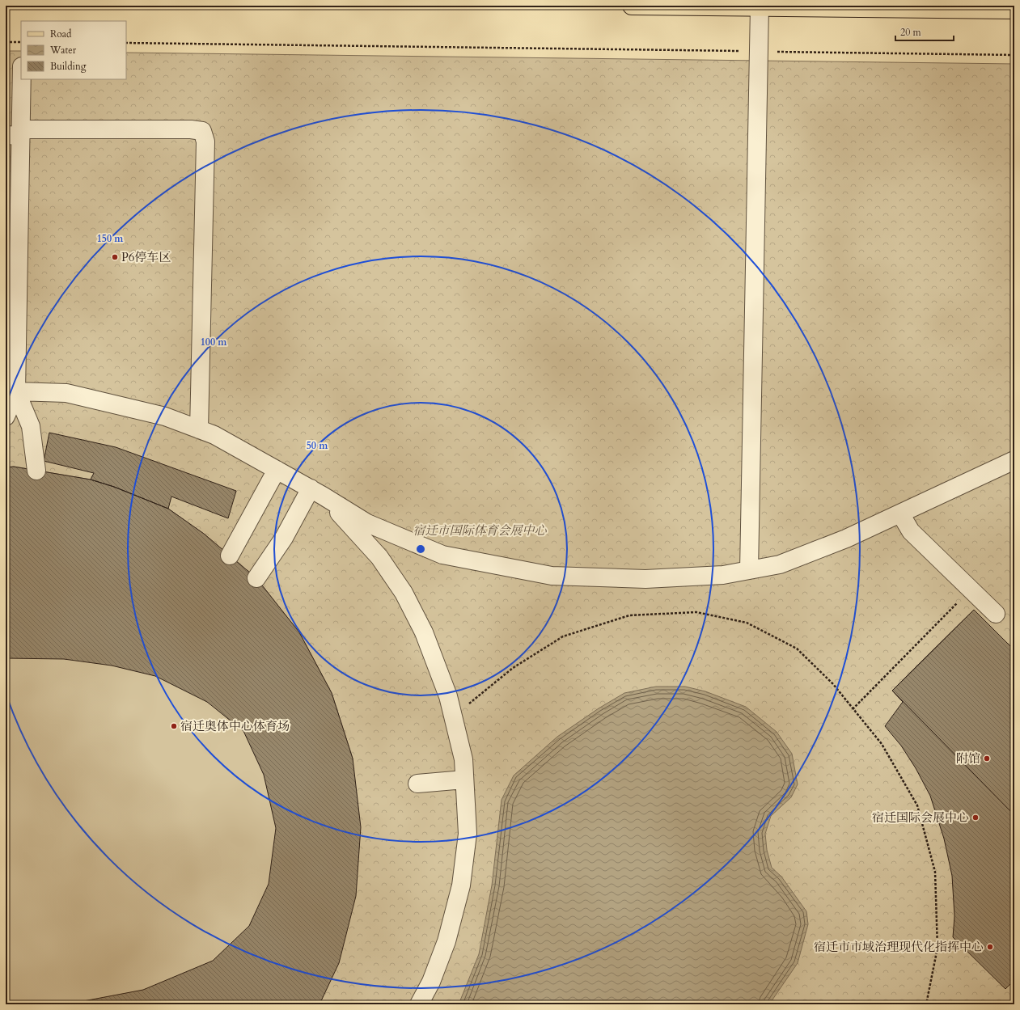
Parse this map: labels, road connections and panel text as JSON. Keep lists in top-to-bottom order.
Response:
{
  "parks": ["宿迁市国际体育会展中心"],
  "places": [
    "P6停车区",
    "宿迁奥体中心体育场",
    "附馆",
    "宿迁国际会展中心",
    "宿迁市市域治理现代化指挥中心"
  ],
  "legend": ["Road", "Water", "Building"],
  "scale_bar": "20 m",
  "rings": ["150 m", "100 m", "50 m"]
}
